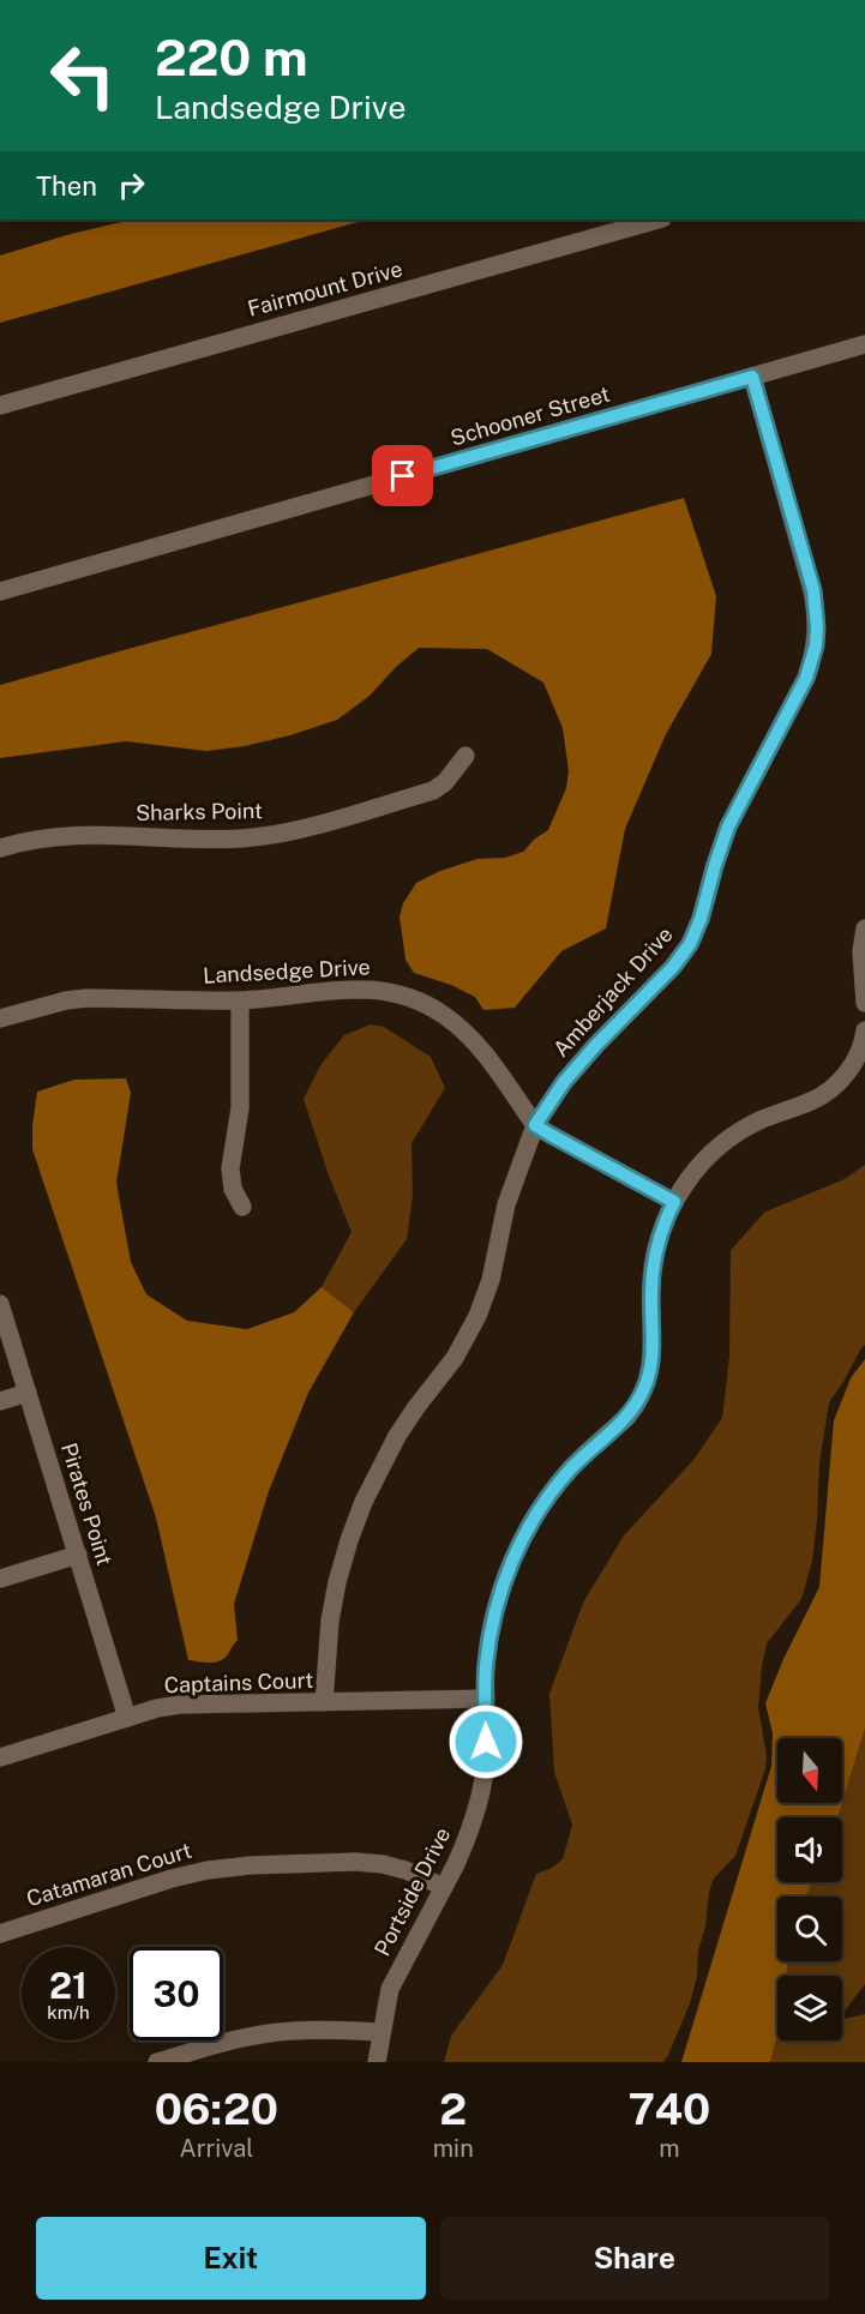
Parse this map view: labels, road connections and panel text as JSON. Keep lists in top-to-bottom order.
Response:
{
  "streets": {
    "street": [
      "Fairmount Drive",
      "Schooner Street",
      "Sharks Point",
      "Landsedge Drive",
      "Amberjack Drive",
      "Pirates Point",
      "Captains Court",
      "Catamaran Court",
      "Portside Drive"
    ]
  },
  "crossings": [
    ["Schooner Street", "Amberjack Drive"],
    ["Landsedge Drive", "Amberjack Drive"],
    ["Landsedge Drive", "Portside Drive"],
    ["Amberjack Drive", "Captains Court"],
    ["Pirates Point", "Captains Court"],
    ["Captains Court", "Portside Drive"],
    ["Catamaran Court", "Portside Drive"]
  ],
  "north": "bottom",
  "page": {
    "turn": ["220 m", "Landsedge Drive"],
    "then": "Then",
    "speed": "21 km/h",
    "limit": "30",
    "eta": [
      "06:20",
      "Arrival",
      "2",
      "min",
      "740",
      "m"
    ],
    "buttons": ["Exit", "Share"]
  }
}
